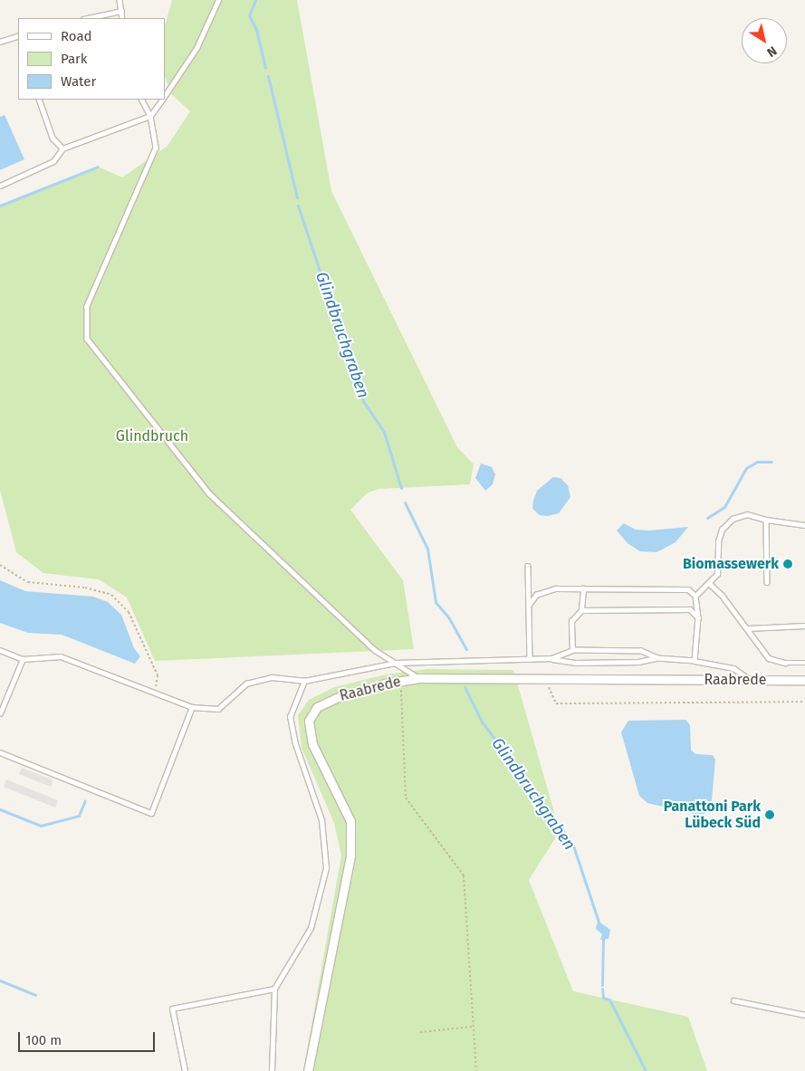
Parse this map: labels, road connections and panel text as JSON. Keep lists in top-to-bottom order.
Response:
{
  "streets": {
    "street": ["Raabrede"]
  },
  "water": ["Glindbruchgraben"],
  "parks": ["Glindbruch"],
  "places": ["Biomassewerk", "Panattoni Park Lübeck Süd"],
  "legend": ["Road", "Park", "Water"],
  "scale_bar": "100 m",
  "north": "bottom right"
}
